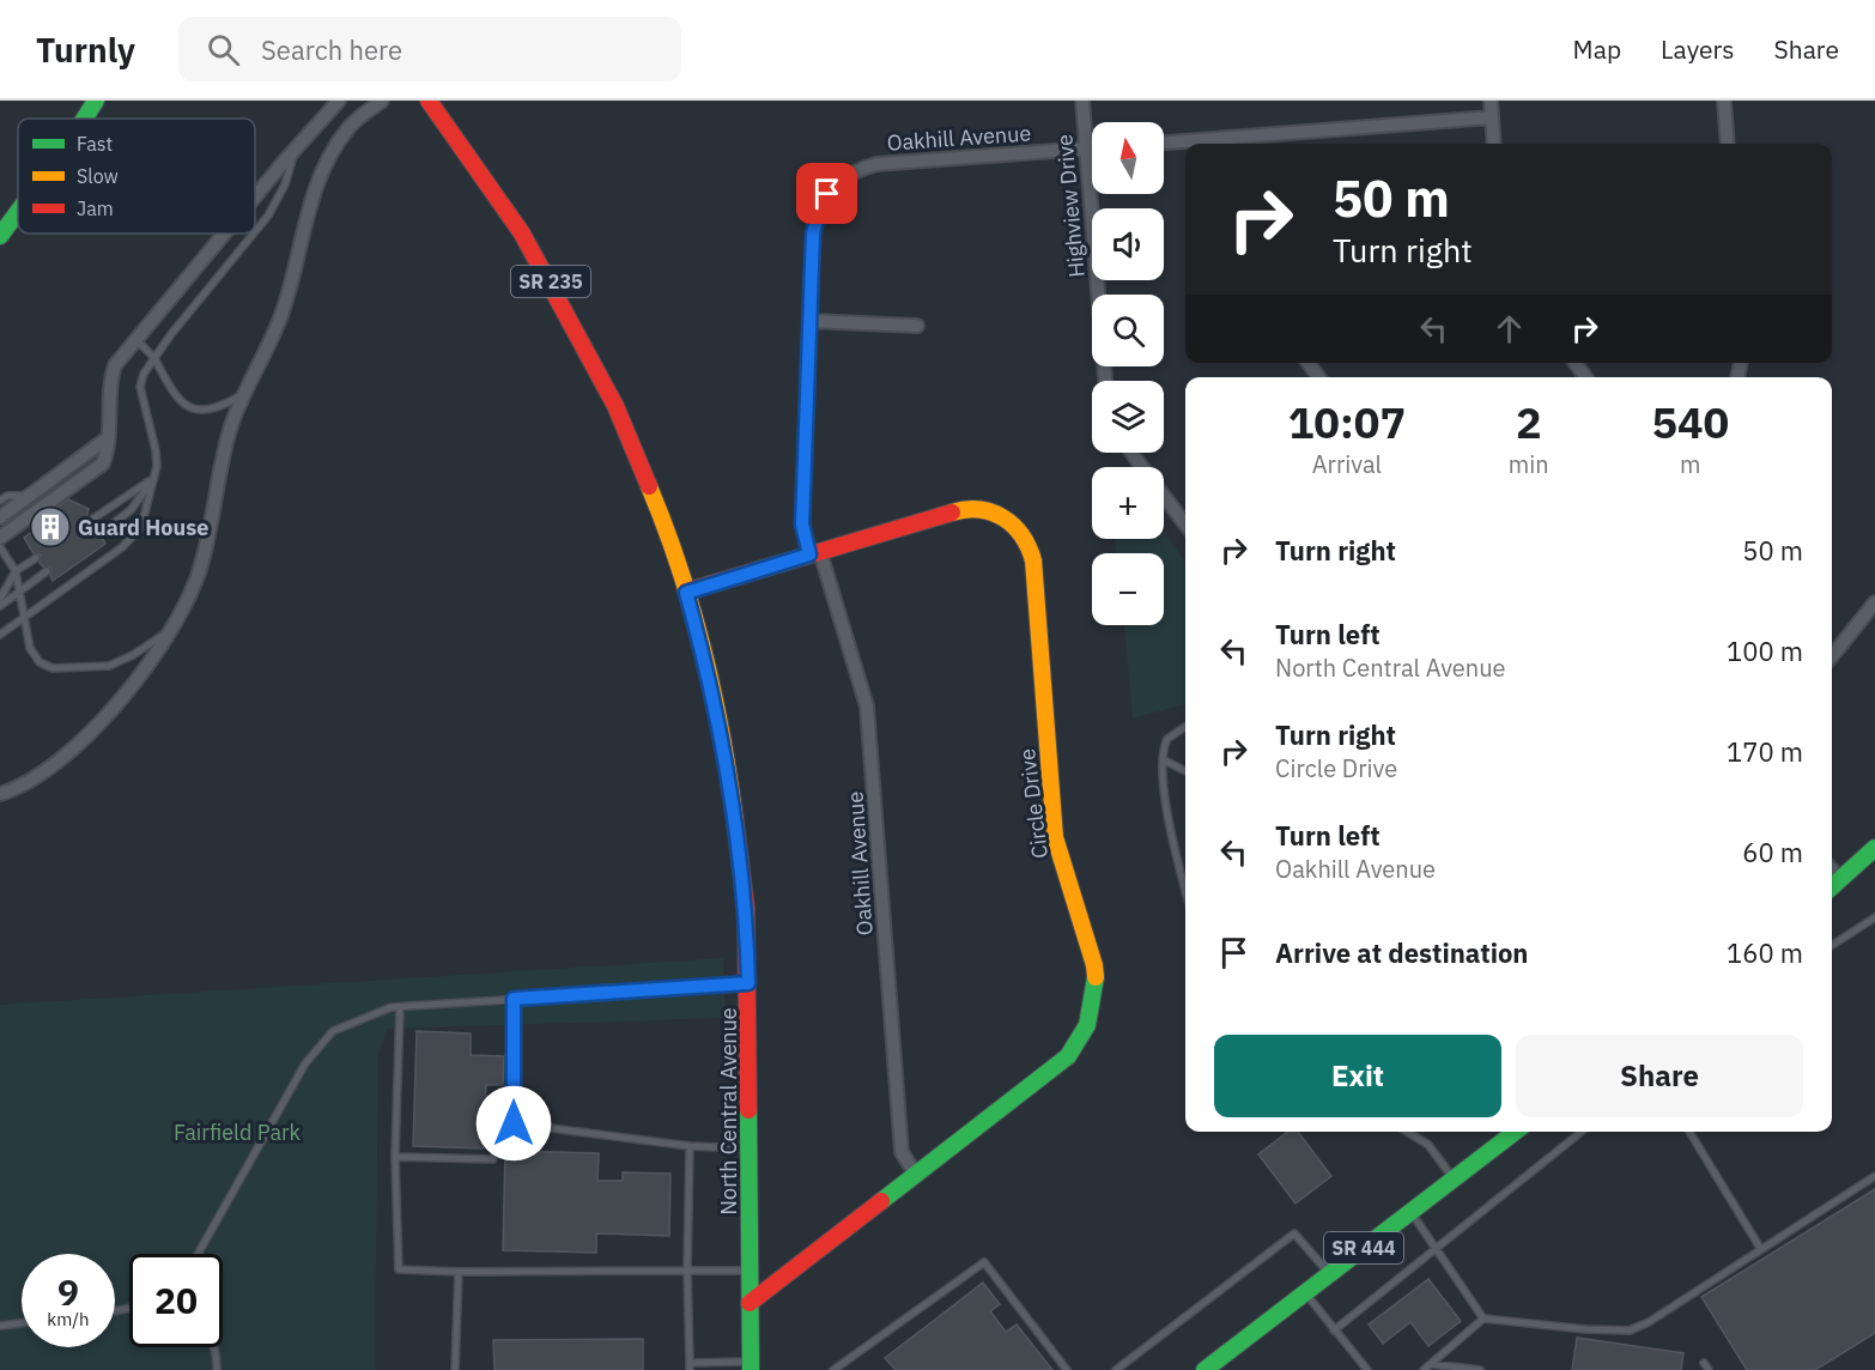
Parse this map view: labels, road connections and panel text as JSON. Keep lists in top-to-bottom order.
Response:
{
  "streets": {
    "main road": [
      "SR 235",
      "Circle Drive",
      "North Central Avenue",
      "SR 444"
    ],
    "street": ["Oakhill Avenue", "Highview Drive"]
  },
  "crossings": [
    ["Oakhill Avenue", "Highview Drive"],
    ["Oakhill Avenue", "Circle Drive"],
    ["Circle Drive", "North Central Avenue"]
  ],
  "parks": ["Fairfield Park"],
  "places": {
    "building": ["Guard House"]
  },
  "legend": ["Fast", "Slow", "Jam"],
  "north": "top",
  "page": {
    "header": "Turnly",
    "search": "Search here",
    "nav": ["Map", "Layers", "Share"],
    "map_buttons": ["+", "−"],
    "turn": ["50 m", "Turn right"],
    "eta": [
      "10:07",
      "Arrival",
      "2",
      "min",
      "540",
      "m"
    ],
    "list": [
      {
        "name": "Turn right",
        "value": "50 m"
      },
      {
        "name": "Turn left",
        "note": "North Central Avenue",
        "value": "100 m"
      },
      {
        "name": "Turn right",
        "note": "Circle Drive",
        "value": "170 m"
      },
      {
        "name": "Turn left",
        "note": "Oakhill Avenue",
        "value": "60 m"
      },
      {
        "name": "Arrive at destination",
        "value": "160 m"
      }
    ],
    "buttons": ["Exit", "Share"],
    "speed": "9 km/h",
    "limit": "20"
  }
}
